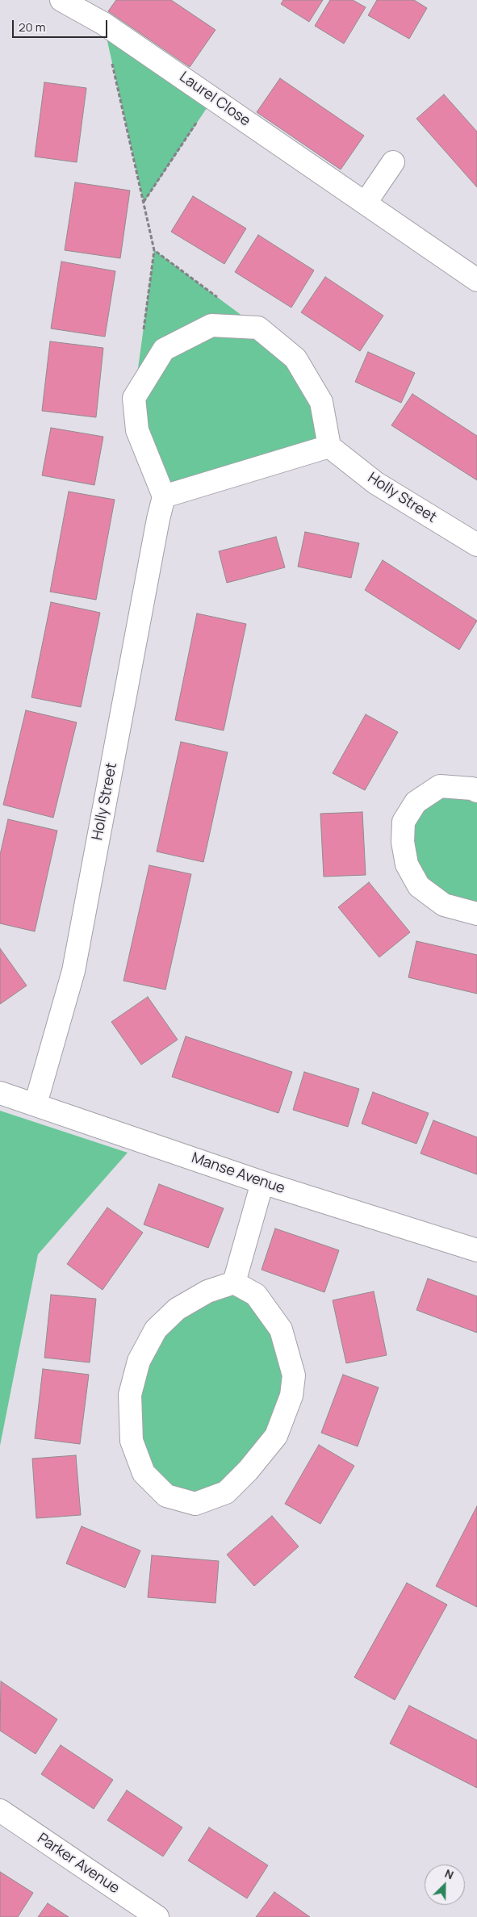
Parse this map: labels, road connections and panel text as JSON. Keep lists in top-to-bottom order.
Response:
{
  "streets": {
    "street": [
      "Laurel Close",
      "Holly Street",
      "Manse Avenue",
      "Parker Avenue"
    ]
  },
  "crossings": [
    ["Holly Street", "Manse Avenue"]
  ],
  "scale_bar": "20 m",
  "north": "top right"
}
